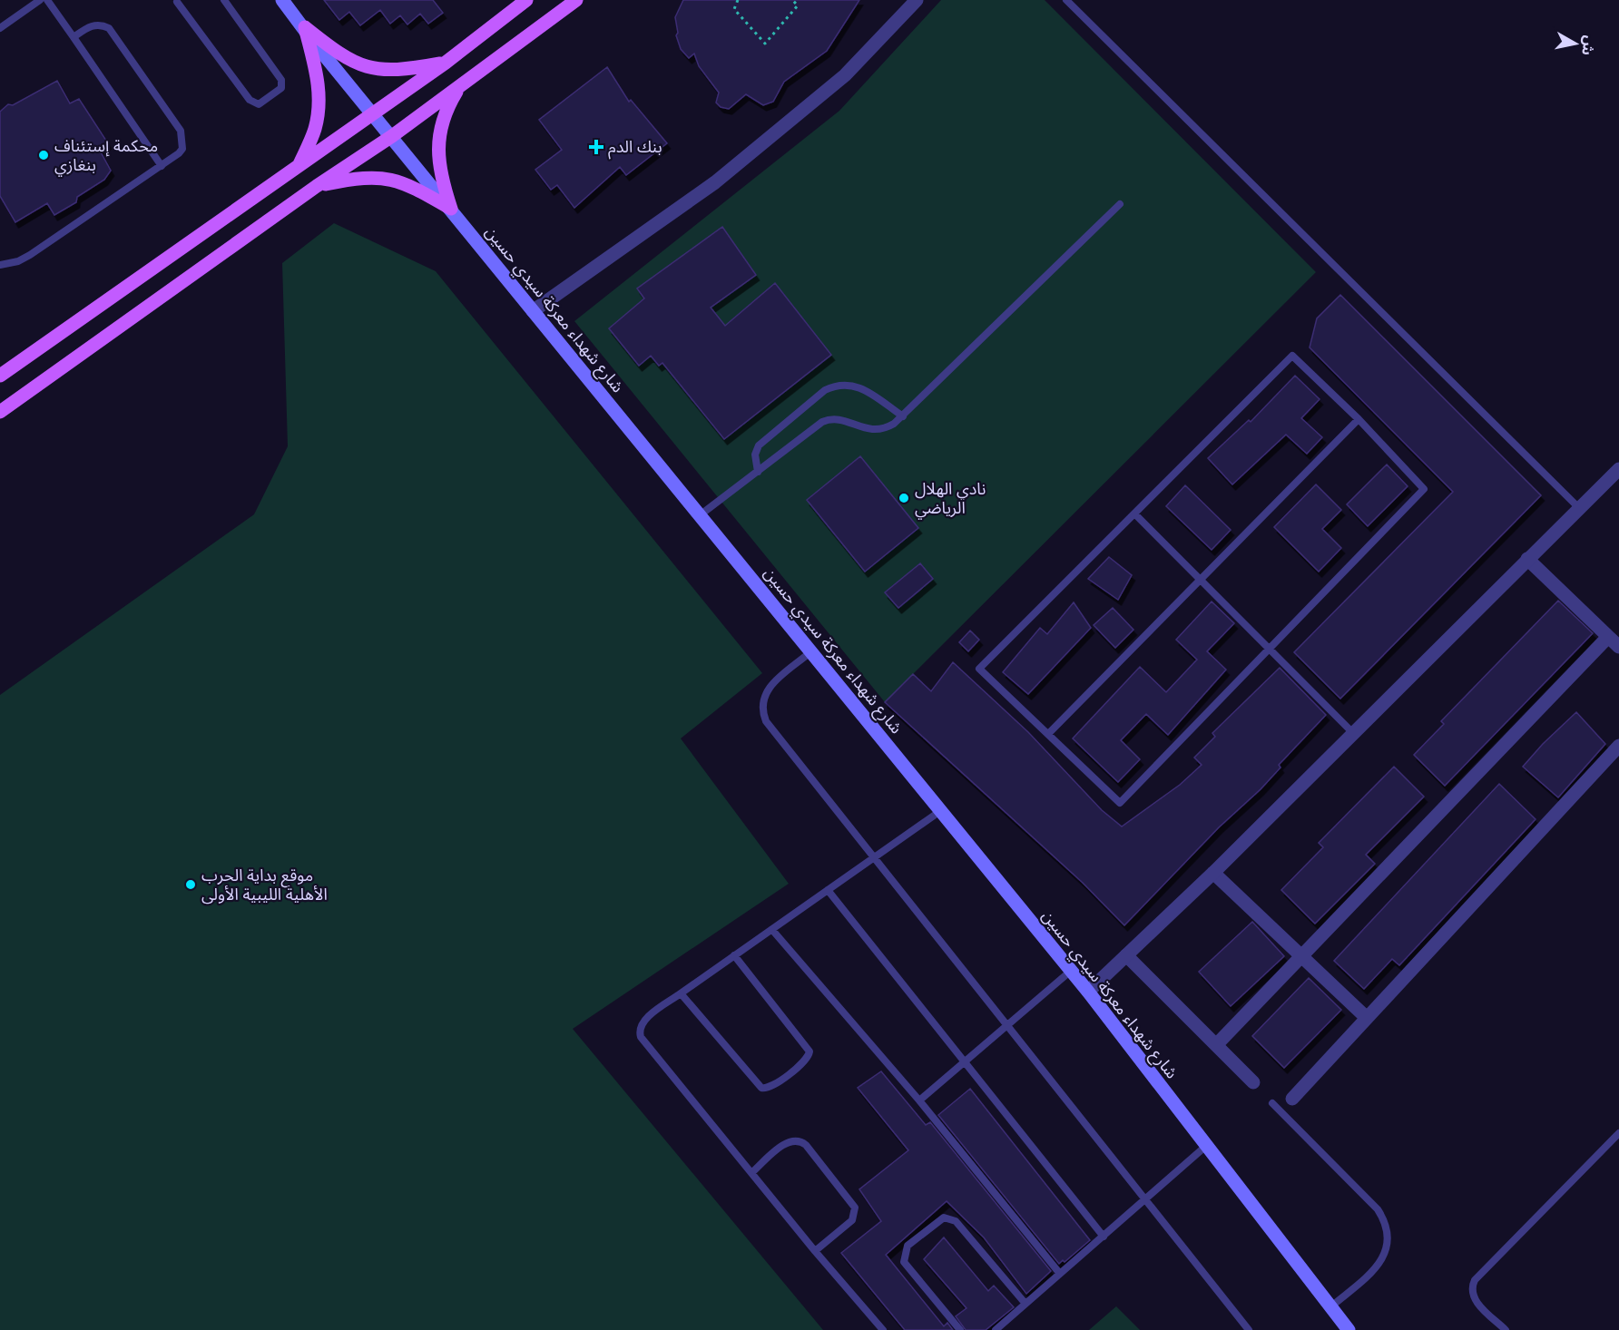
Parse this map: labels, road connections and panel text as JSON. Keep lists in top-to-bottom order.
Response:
{
  "streets": {
    "main road": ["شارع شهداء معركة سيدي حسين"]
  },
  "places": {
    "health": ["بنك الدم"],
    "other": ["محكمة إستئناف بنغازي", "نادي الهلال الرياضي", "موقع بداية الحرب الأهلية الليبية الأولى"]
  },
  "north": "right"
}
